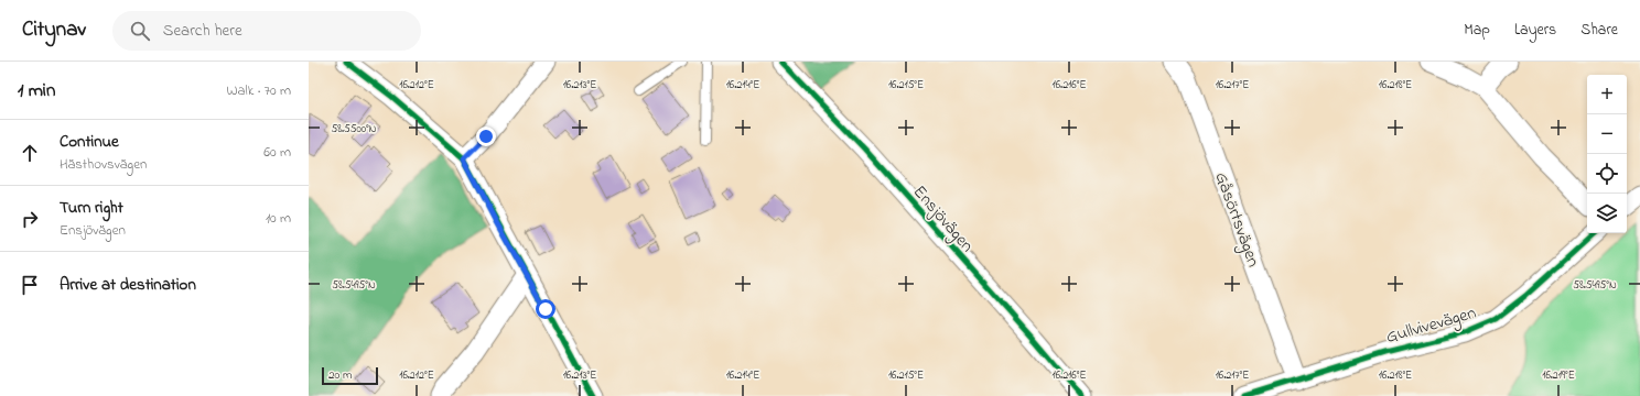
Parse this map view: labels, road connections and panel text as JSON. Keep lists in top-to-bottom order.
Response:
{
  "streets": {
    "street": ["Ensjövägen", "Gåsörtsvägen", "Gullvivevägen"]
  },
  "crossings": [
    ["Gåsörtsvägen", "Gullvivevägen"]
  ],
  "scale_bar": "20 m",
  "page": {
    "header": "Citynav",
    "search": "Search here",
    "nav": ["Map", "Layers", "Share"],
    "heading": ["1 min", "Walk · 70 m"],
    "map_buttons": ["+", "−"],
    "list": [
      ["Continue", "Hästhovsvägen", "60 m"],
      ["Turn right", "Ensjövägen", "10 m"],
      "Arrive at destination"
    ],
    "scale": "20 m"
  },
  "coordinates": [
    "16.212°E",
    "16.213°E",
    "16.214°E",
    "16.215°E",
    "16.216°E",
    "16.217°E",
    "16.218°E",
    "58.5500°N",
    "58.5495°N",
    "16.219°E"
  ]
}
